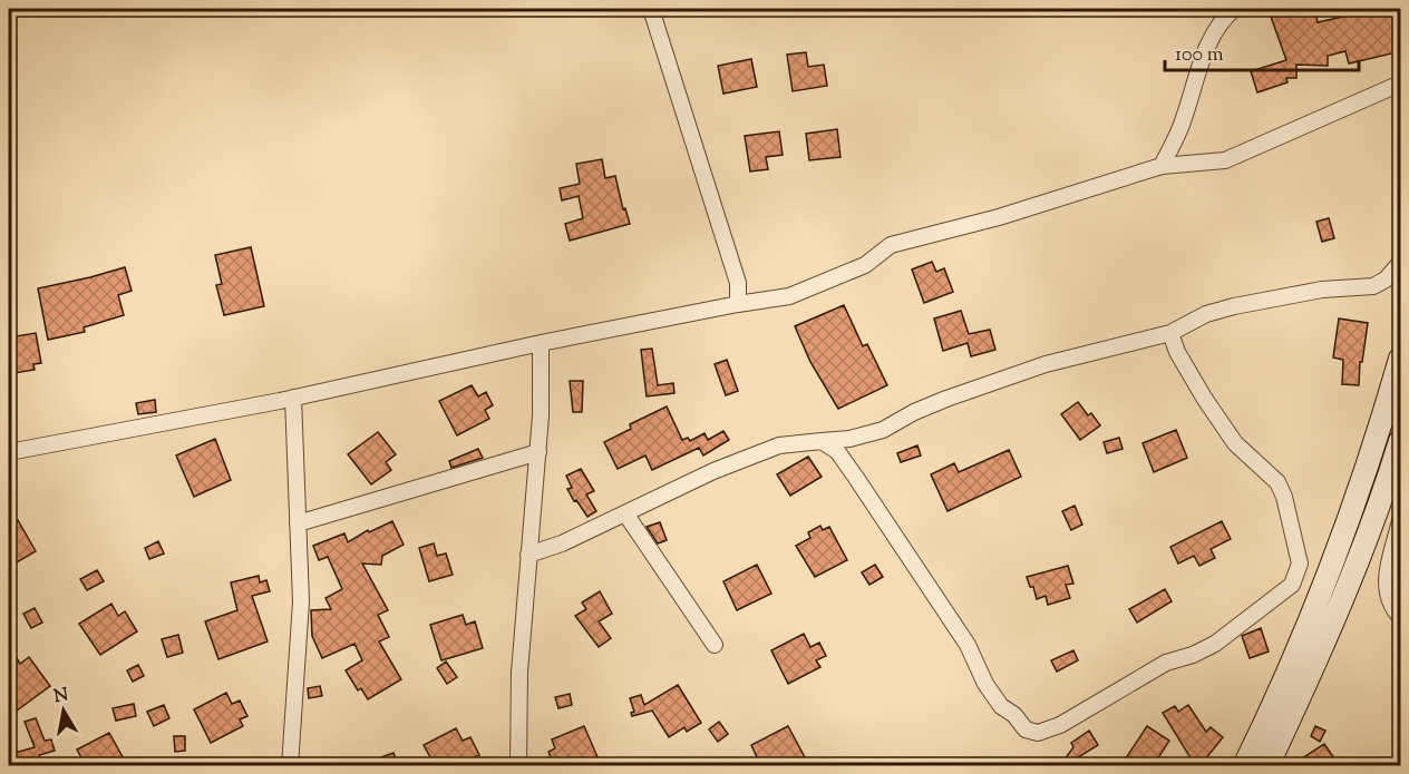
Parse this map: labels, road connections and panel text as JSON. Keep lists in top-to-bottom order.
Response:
{
  "scale_bar": "100 m",
  "north": "top"
}
